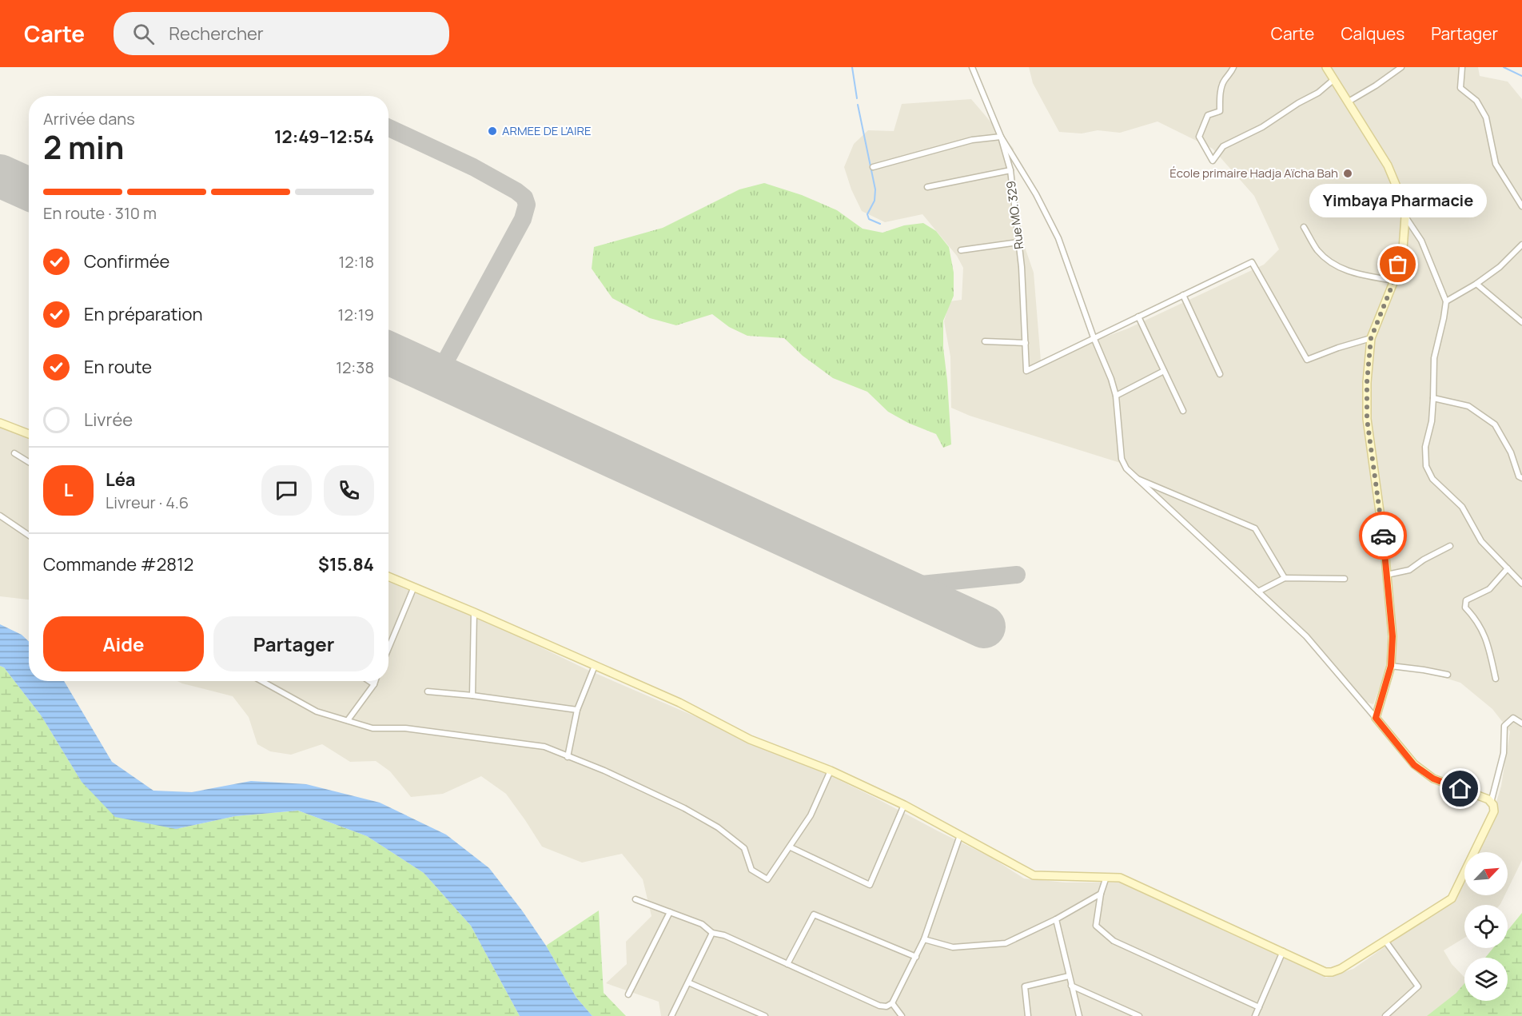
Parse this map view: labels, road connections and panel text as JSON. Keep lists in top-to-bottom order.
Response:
{
  "streets": {
    "street": ["Rue MO. 329"]
  },
  "places": ["ARMEE DE L'AIRE", "École primaire Hadja Aïcha Bah", "Yimbaya Pharmacie"],
  "north": "top right",
  "page": {
    "header": "Carte",
    "search": "Rechercher",
    "nav": ["Carte", "Calques", "Partager"],
    "heading": ["2 min", "Arrivée dans", "12:49–12:54"],
    "panel": [
      "Léa",
      "Livreur · 4.6",
      "Commande #2812",
      "$15.84"
    ],
    "bar": "En route · 310 m",
    "bubble": "Yimbaya Pharmacie",
    "list": [
      ["Confirmée", "12:18"],
      ["En préparation", "12:19"],
      ["En route", "12:38"],
      "Livrée"
    ],
    "round": "L",
    "buttons": ["Aide", "Partager"]
  }
}
